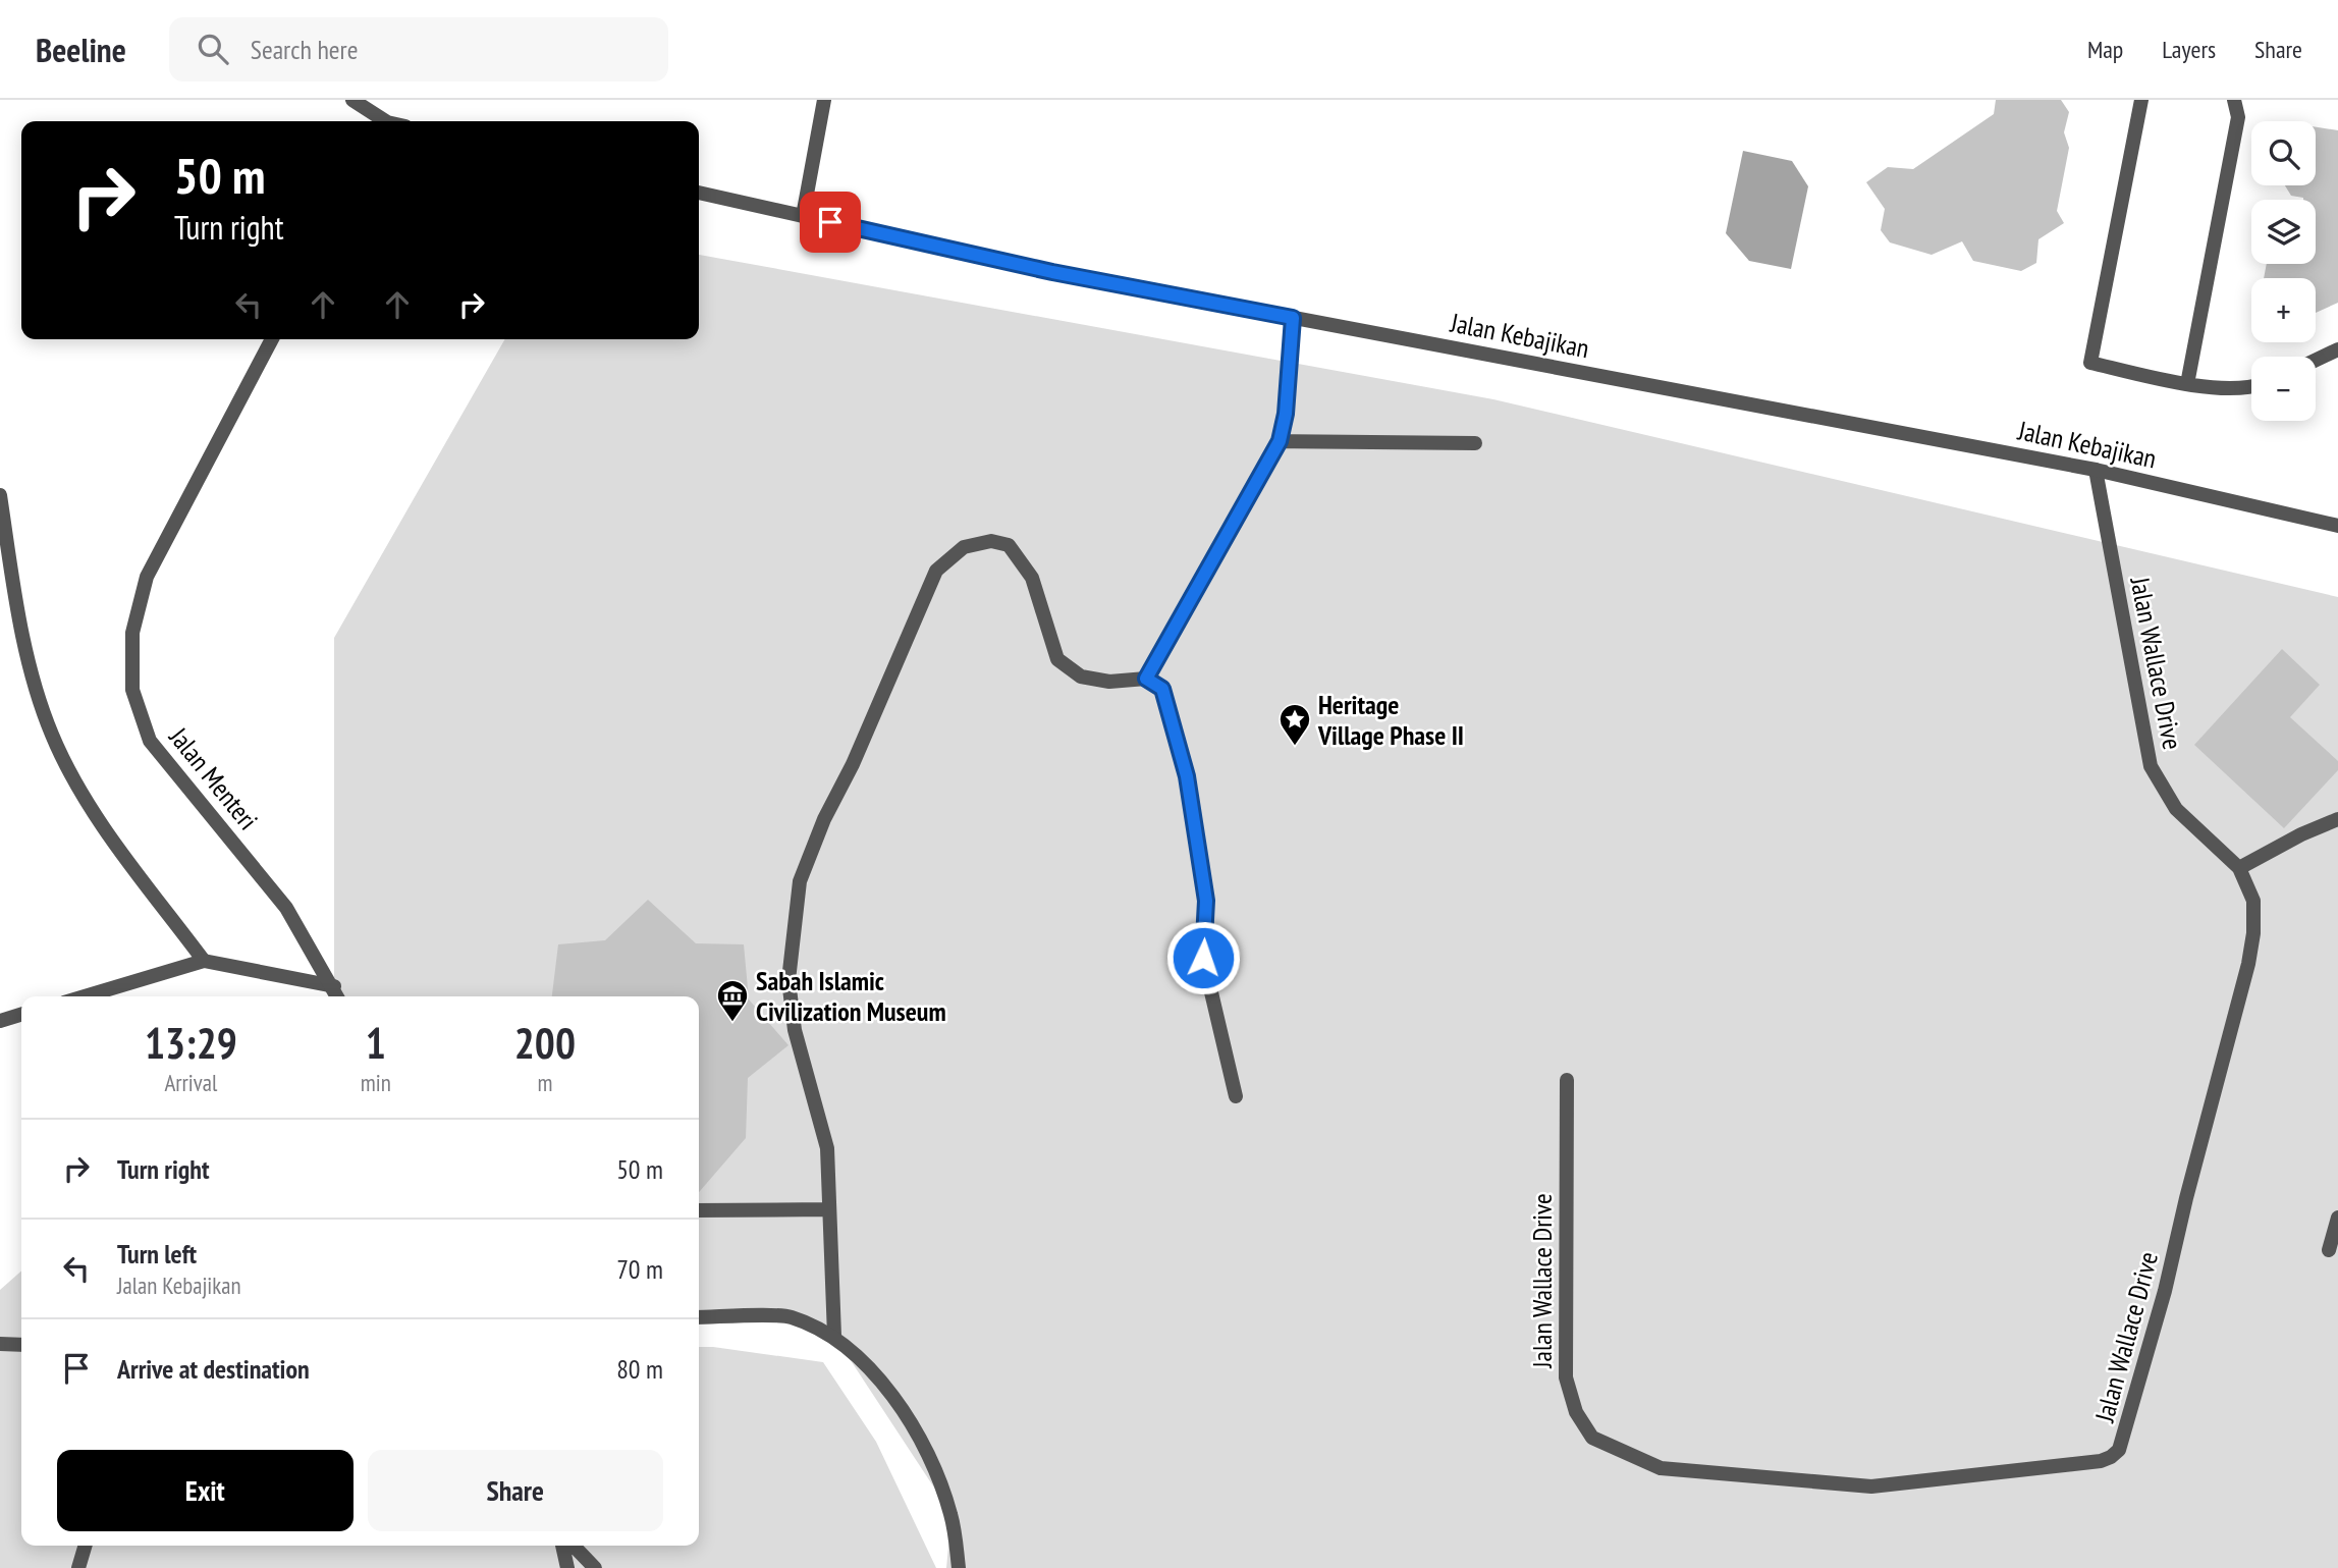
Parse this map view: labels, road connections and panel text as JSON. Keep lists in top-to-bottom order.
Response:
{
  "streets": {
    "street": ["Jalan Kebajikan", "Jalan Wallace Drive", "Jalan Menteri"]
  },
  "crossings": [
    ["Jalan Kebajikan", "Jalan Wallace Drive"]
  ],
  "places": {
    "place": ["Heritage Village Phase II"],
    "museum": ["Sabah Islamic Civilization Museum"]
  },
  "page": {
    "header": "Beeline",
    "search": "Search here",
    "nav": ["Map", "Layers", "Share"],
    "map_buttons": ["+", "−"],
    "turn": ["50 m", "Turn right"],
    "eta": [
      "13:29",
      "Arrival",
      "1",
      "min",
      "200",
      "m"
    ],
    "list": [
      {
        "name": "Turn right",
        "value": "50 m"
      },
      {
        "name": "Turn left",
        "note": "Jalan Kebajikan",
        "value": "70 m"
      },
      {
        "name": "Arrive at destination",
        "value": "80 m"
      }
    ],
    "buttons": ["Exit", "Share"]
  }
}
